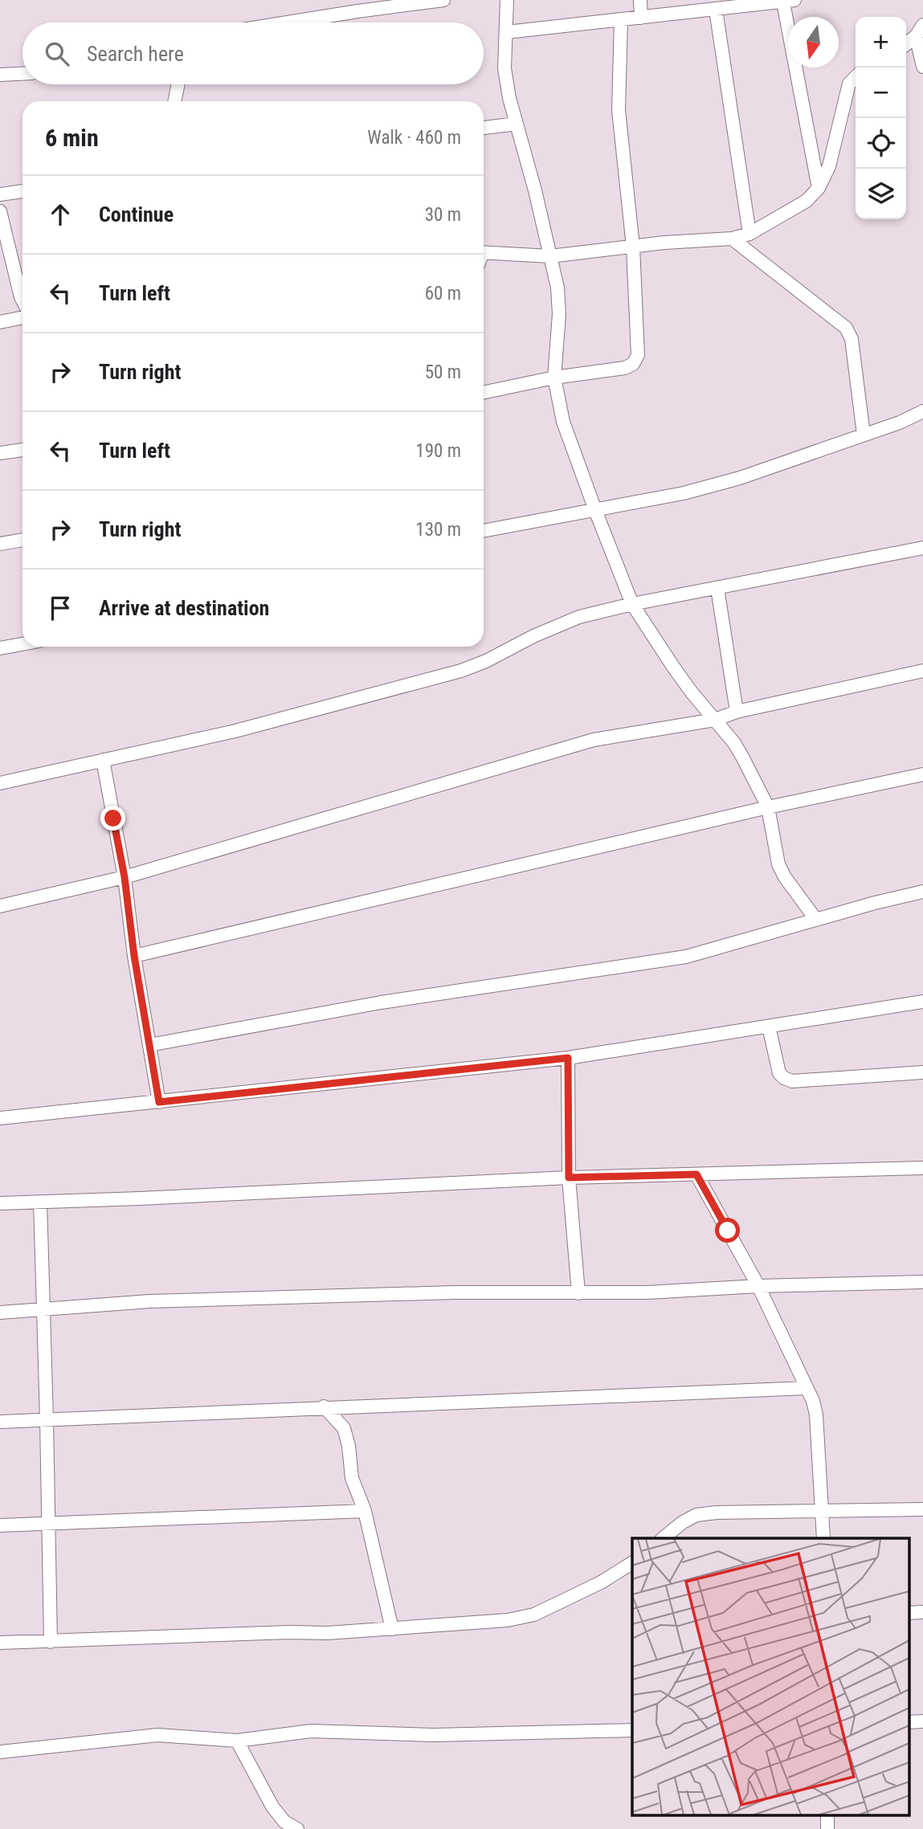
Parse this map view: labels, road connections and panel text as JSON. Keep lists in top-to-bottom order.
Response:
{
  "north": "bottom",
  "page": {
    "map_buttons": ["+", "−"],
    "search": "Search here",
    "heading": ["6 min", "Walk · 460 m"],
    "list": [
      ["Continue", "30 m"],
      ["Turn left", "60 m"],
      ["Turn right", "50 m"],
      ["Turn left", "190 m"],
      ["Turn right", "130 m"],
      "Arrive at destination"
    ]
  }
}
